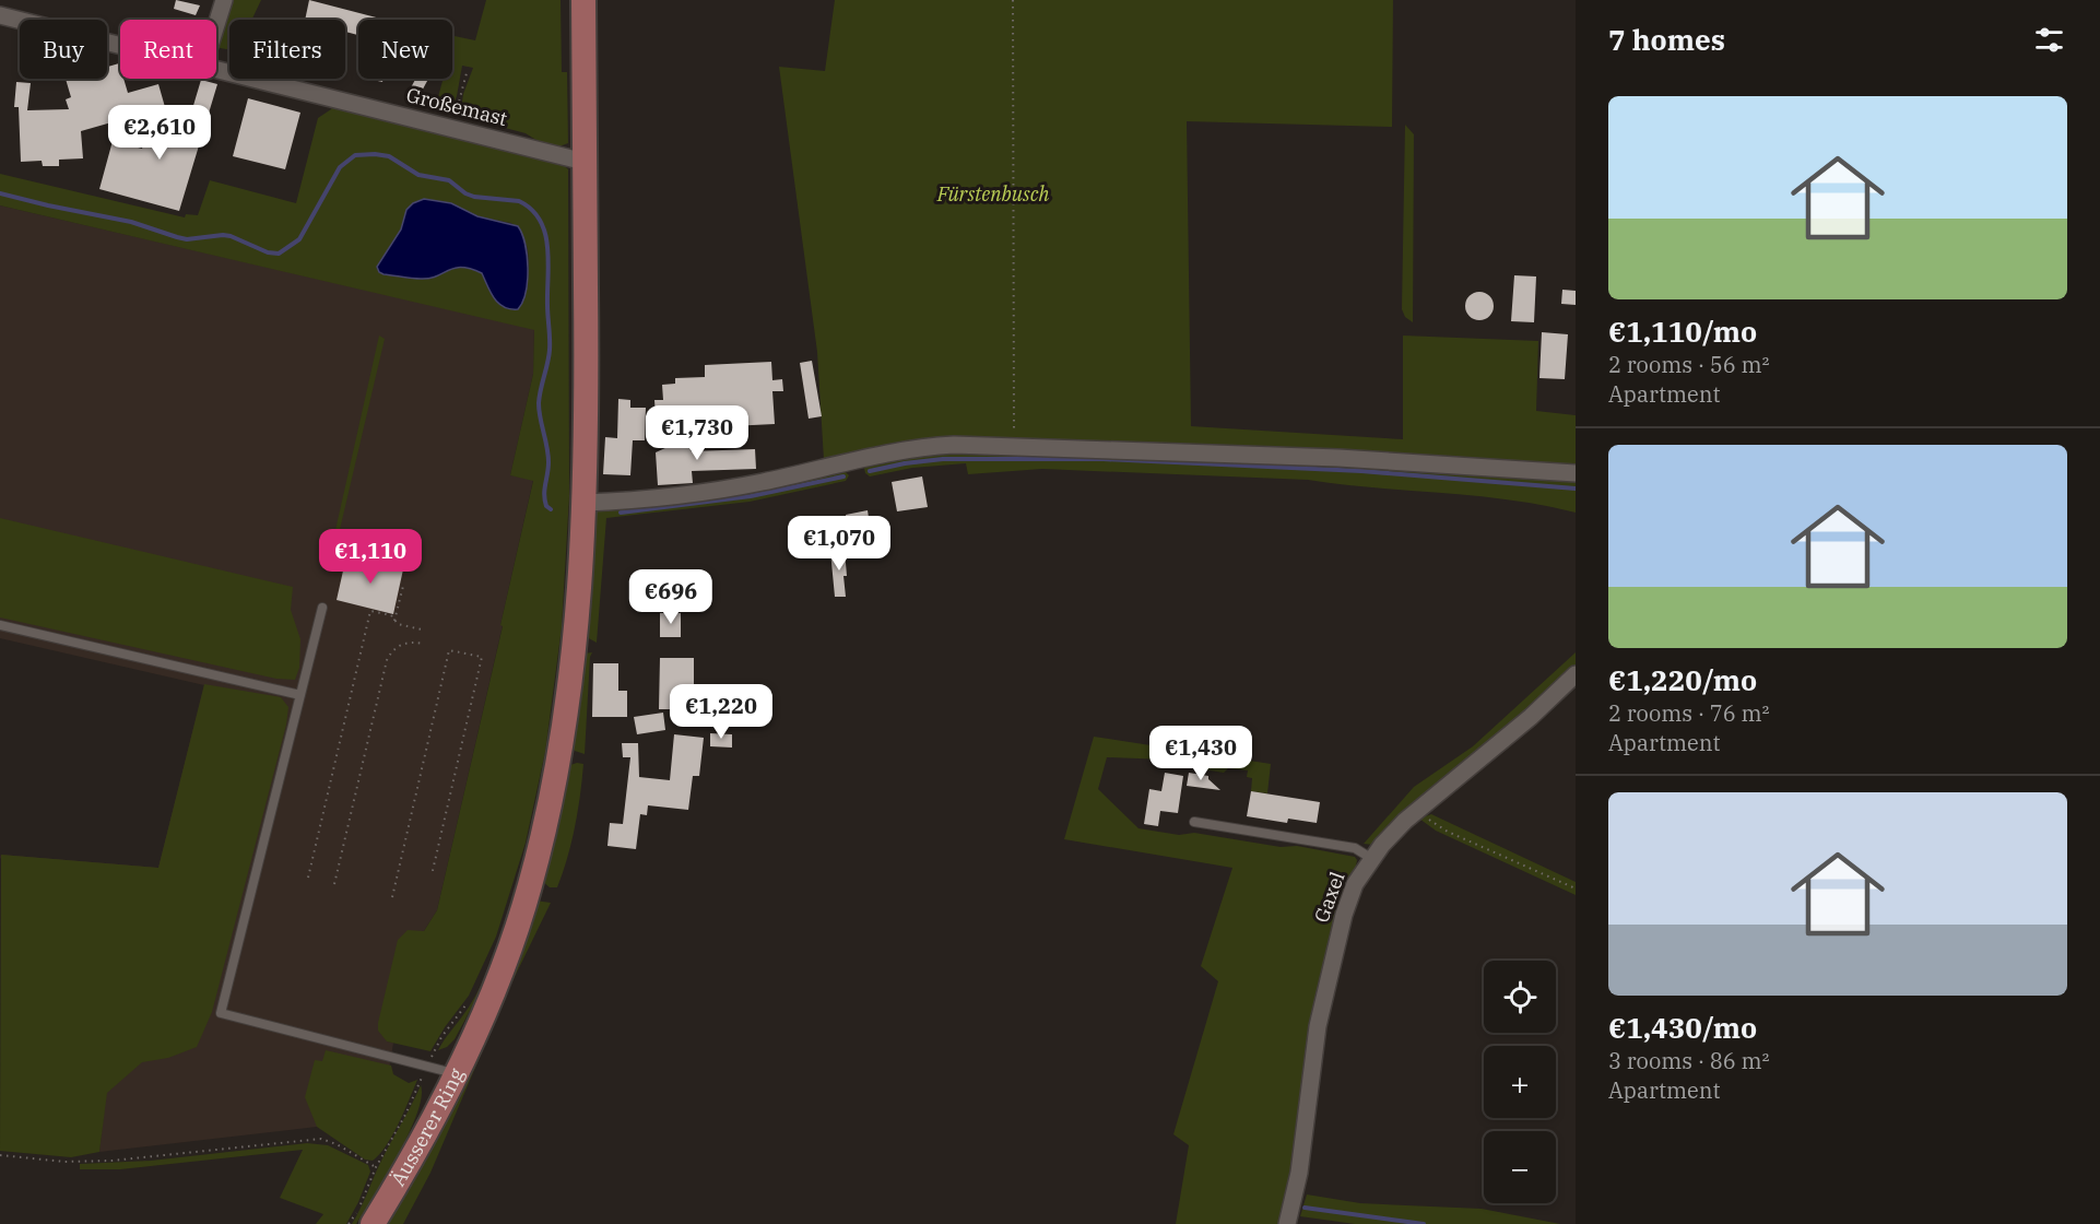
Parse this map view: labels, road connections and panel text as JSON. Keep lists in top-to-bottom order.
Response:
{
  "streets": {
    "main road": ["Äusserer Ring"],
    "street": ["Großemast", "Gaxel"]
  },
  "crossings": [
    ["Großemast", "Äusserer Ring"]
  ],
  "parks": ["Fürstenbusch"],
  "page": {
    "heading": "7 homes",
    "chip": [
      "Buy",
      "Rent",
      "Filters",
      "New"
    ],
    "list": [
      {
        "name": "€1,110/mo",
        "note": "2 rooms · 56 m² · Apartment"
      },
      {
        "name": "€1,220/mo",
        "note": "2 rooms · 76 m² · Apartment"
      },
      {
        "name": "€1,430/mo",
        "note": "3 rooms · 86 m² · Apartment"
      }
    ],
    "price": [
      "€2,610",
      "€1,730",
      "€1,070",
      "€1,110",
      "€696",
      "€1,220",
      "€1,430"
    ],
    "map_buttons": ["+", "−"]
  }
}
